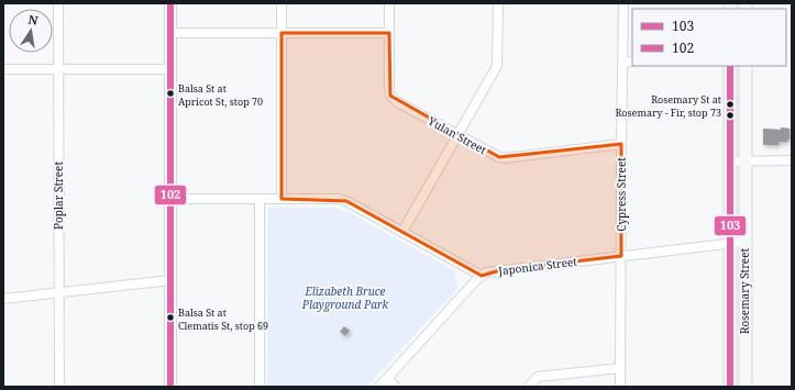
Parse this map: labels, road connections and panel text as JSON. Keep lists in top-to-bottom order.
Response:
{
  "streets": {
    "main road": ["Rosemary Street"],
    "street": [
      "Yulan Street",
      "Cypress Street",
      "Poplar Street",
      "Japonica Street"
    ]
  },
  "crossings": [
    ["Yulan Street", "Cypress Street"],
    ["Cypress Street", "Japonica Street"],
    ["Japonica Street", "Rosemary Street"]
  ],
  "parks": ["Elizabeth Bruce Playground Park"],
  "places": ["Balsa St at Apricot St, stop 70", "Rosemary St at Rosemary - Fir, stop 73", "Balsa St at Clematis St, stop 69"],
  "lines": ["transit line 102", "transit line 103"],
  "legend": ["103", "102"],
  "north": "top"
}
